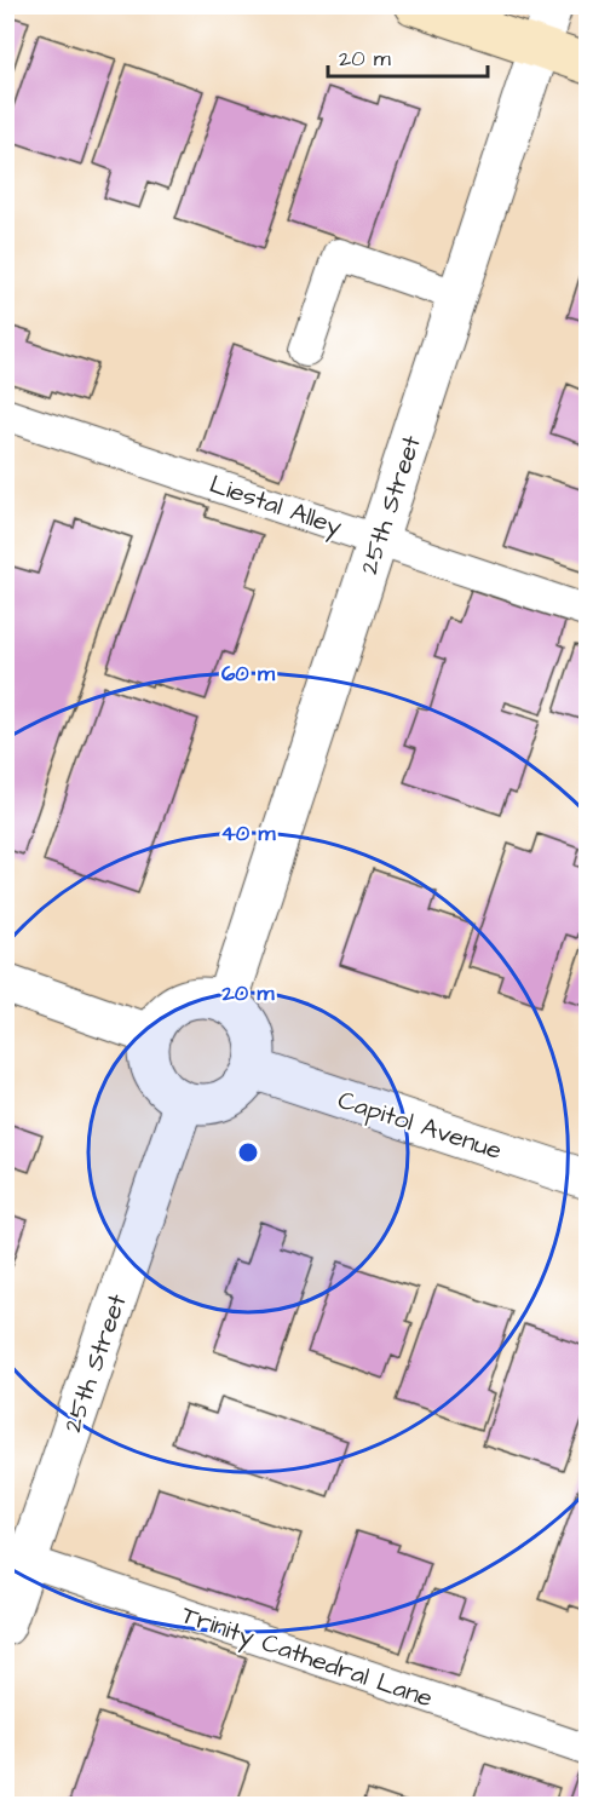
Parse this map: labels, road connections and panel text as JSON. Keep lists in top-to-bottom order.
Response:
{
  "streets": {
    "street": ["25th Street", "Capitol Avenue"],
    "lane": ["Liestal Alley", "Trinity Cathedral Lane"]
  },
  "crossings": [
    ["Liestal Alley", "25th Street"],
    ["25th Street", "Capitol Avenue"],
    ["25th Street", "Trinity Cathedral Lane"]
  ],
  "scale_bar": "20 m",
  "rings": ["60 m", "40 m", "20 m"]
}
